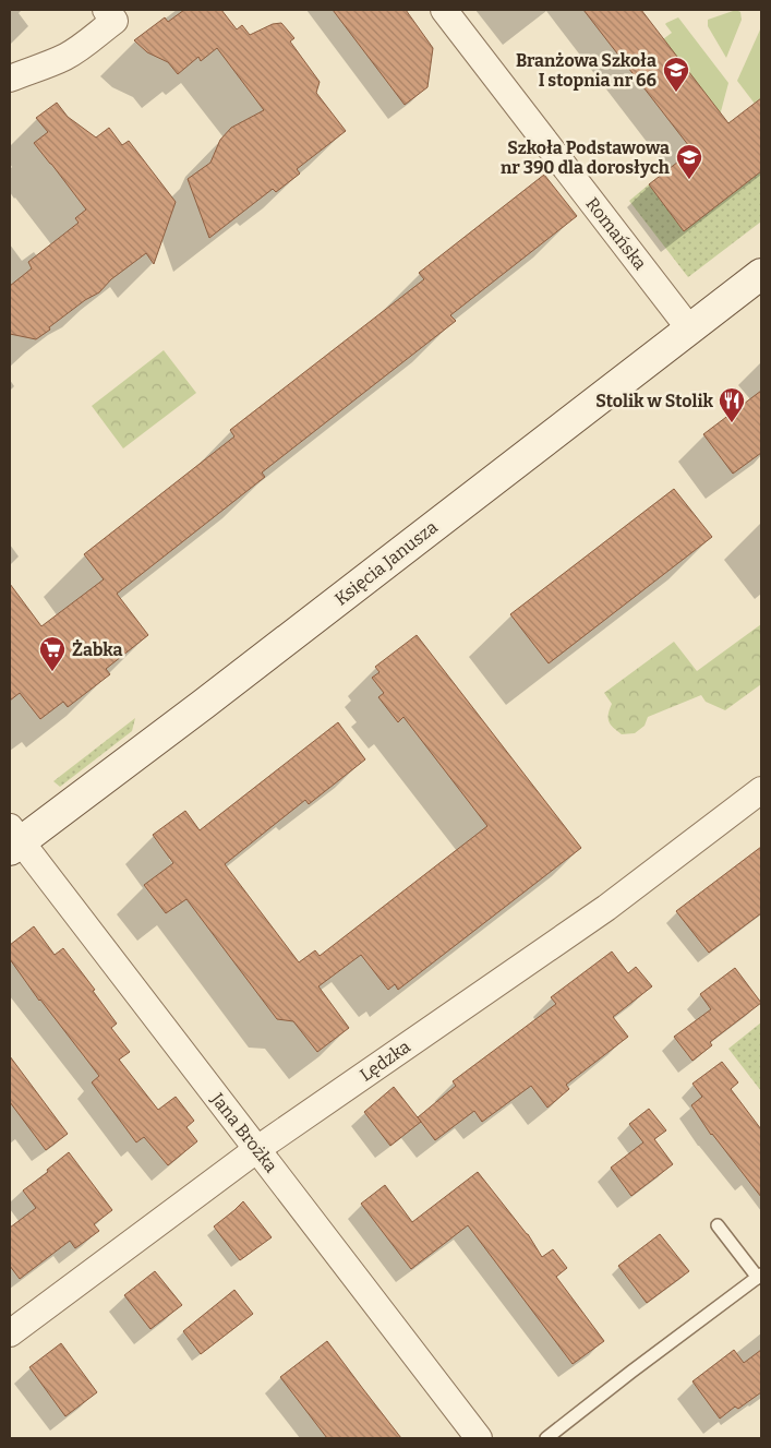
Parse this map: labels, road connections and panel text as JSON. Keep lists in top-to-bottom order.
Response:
{
  "streets": {
    "street": [
      "Romańska",
      "Księcia Janusza",
      "Lędzka",
      "Jana Brożka"
    ]
  },
  "crossings": [
    ["Romańska", "Księcia Janusza"],
    ["Księcia Janusza", "Jana Brożka"],
    ["Lędzka", "Jana Brożka"]
  ],
  "places": {
    "school or university": ["Branżowa Szkoła I stopnia nr 66", "Szkoła Podstawowa nr 390 dla dorosłych"],
    "restaurant": ["Stolik w Stolik"],
    "supermarket": ["Żabka"]
  }
}
